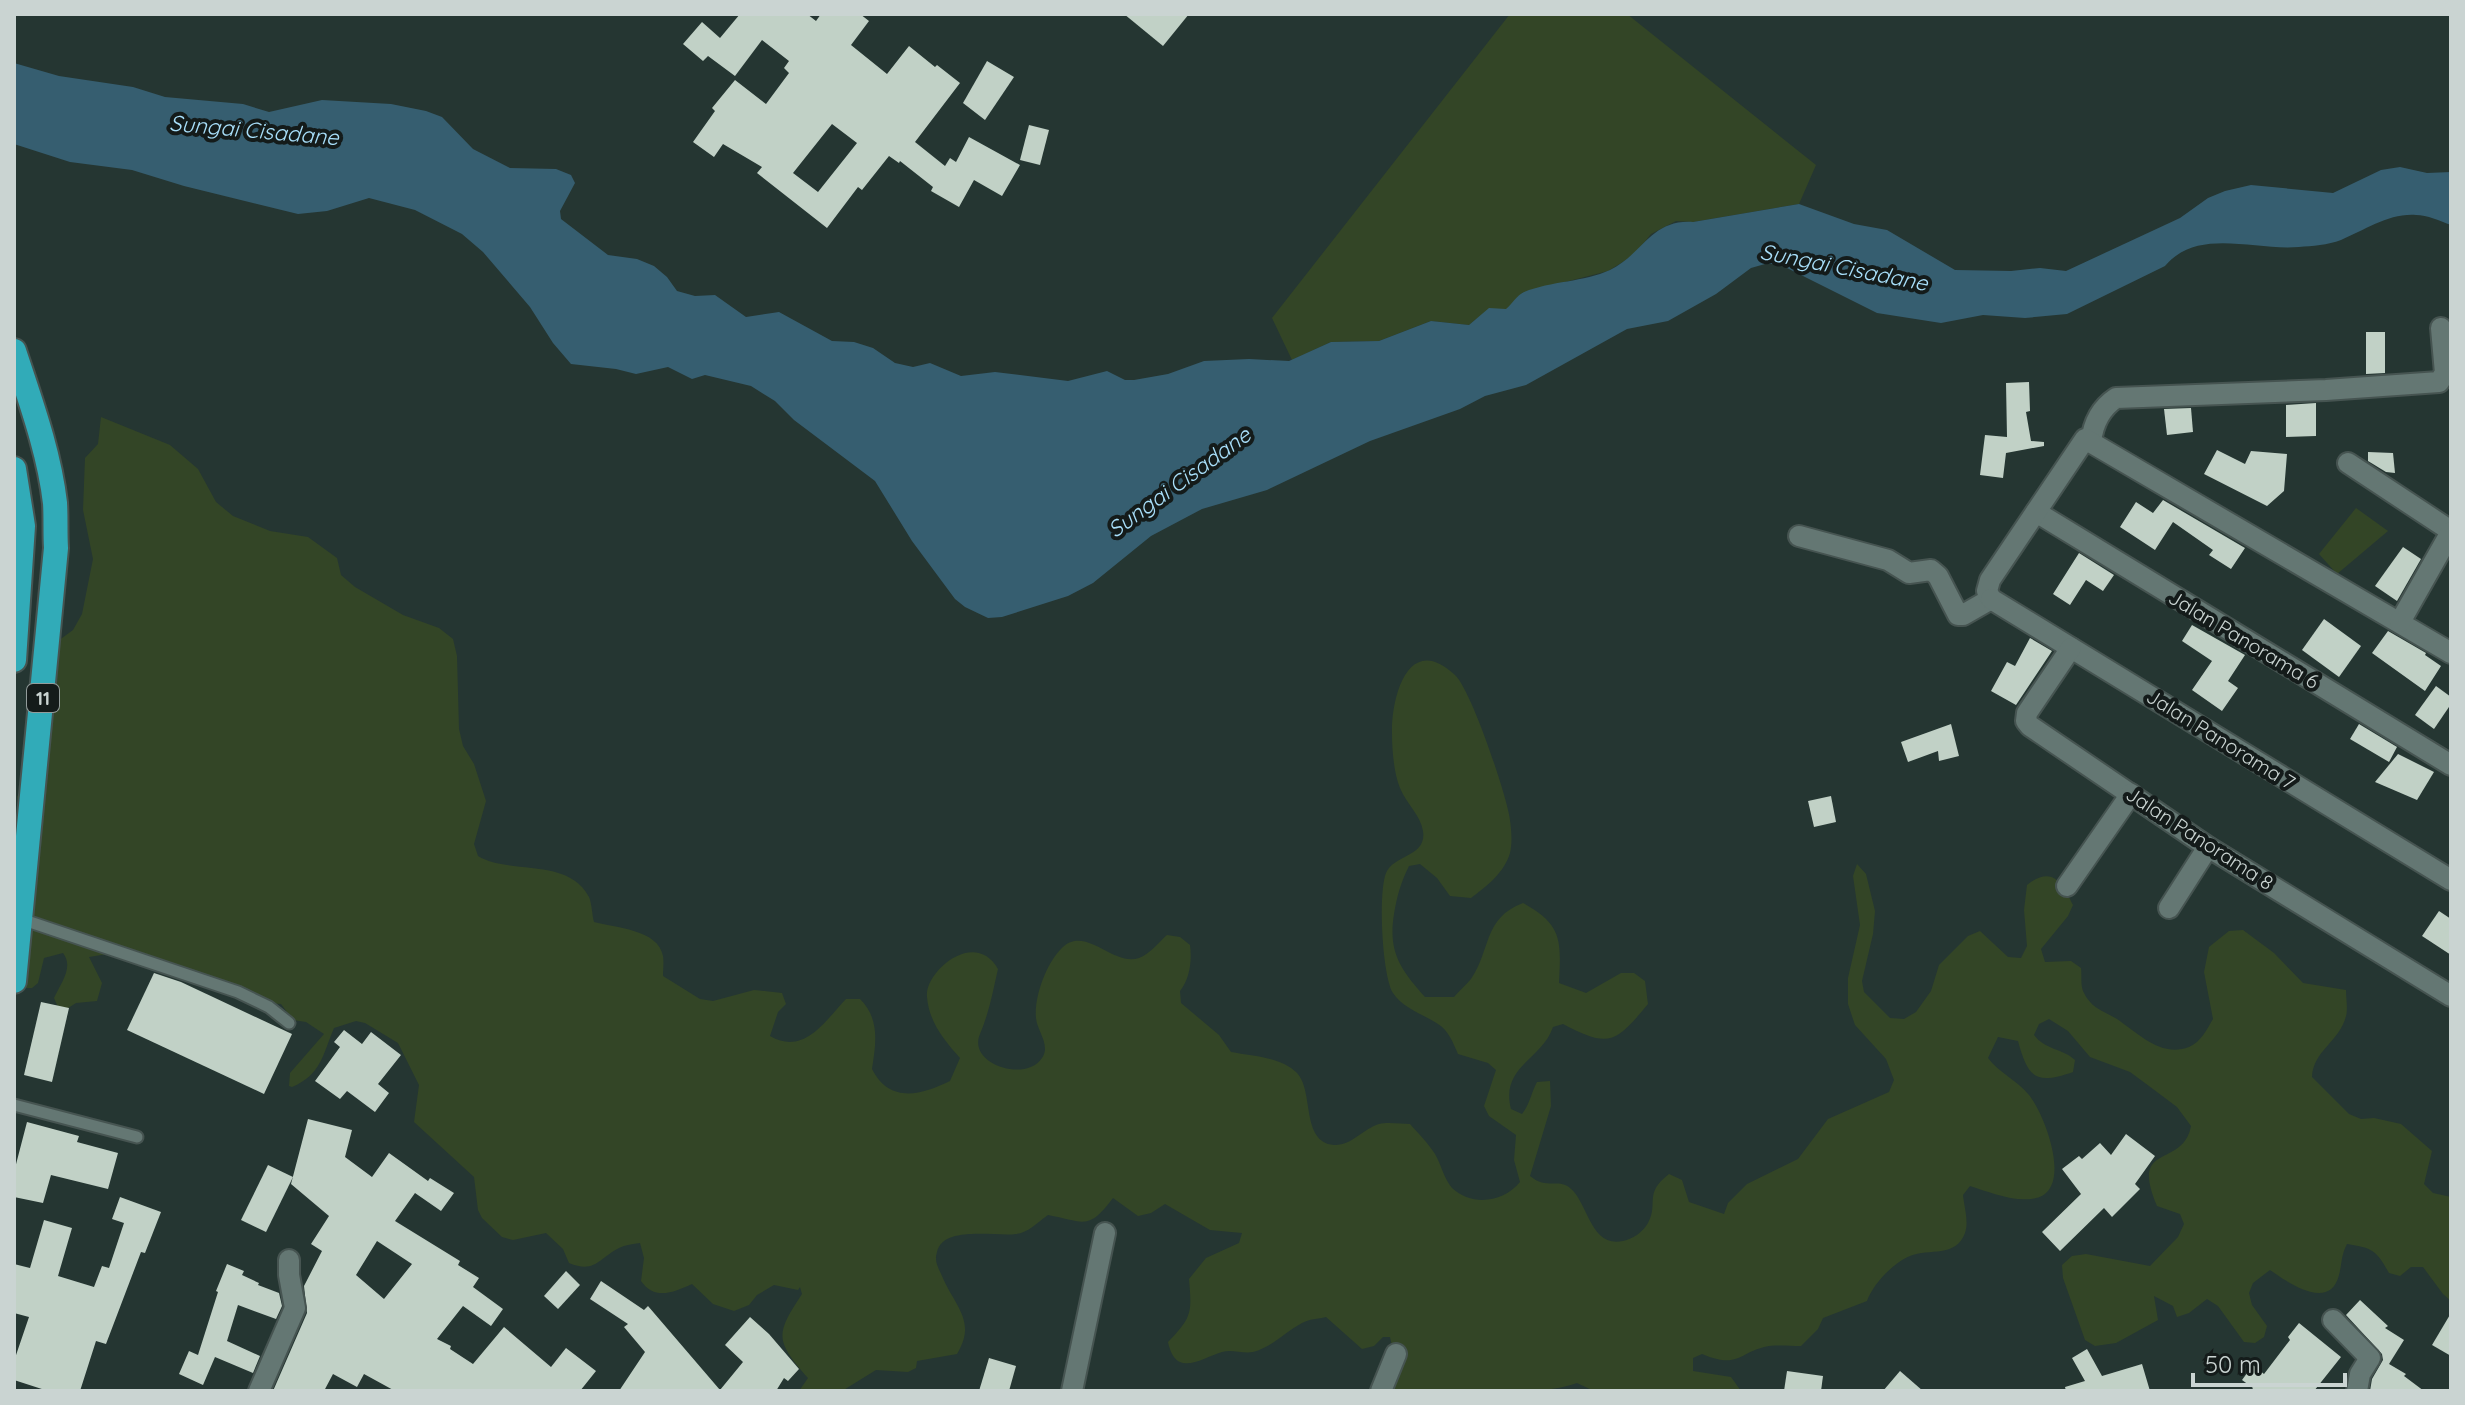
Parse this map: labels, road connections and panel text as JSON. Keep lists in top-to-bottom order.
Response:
{
  "streets": {
    "highway": ["11"],
    "street": ["Jalan Panorama 6", "Jalan Panorama 7", "Jalan Panorama 8"]
  },
  "crossings": [
    ["Jalan Panorama 7", "Jalan Panorama 8"]
  ],
  "water": ["Sungai Cisadane"],
  "scale_bar": "50 m"
}
